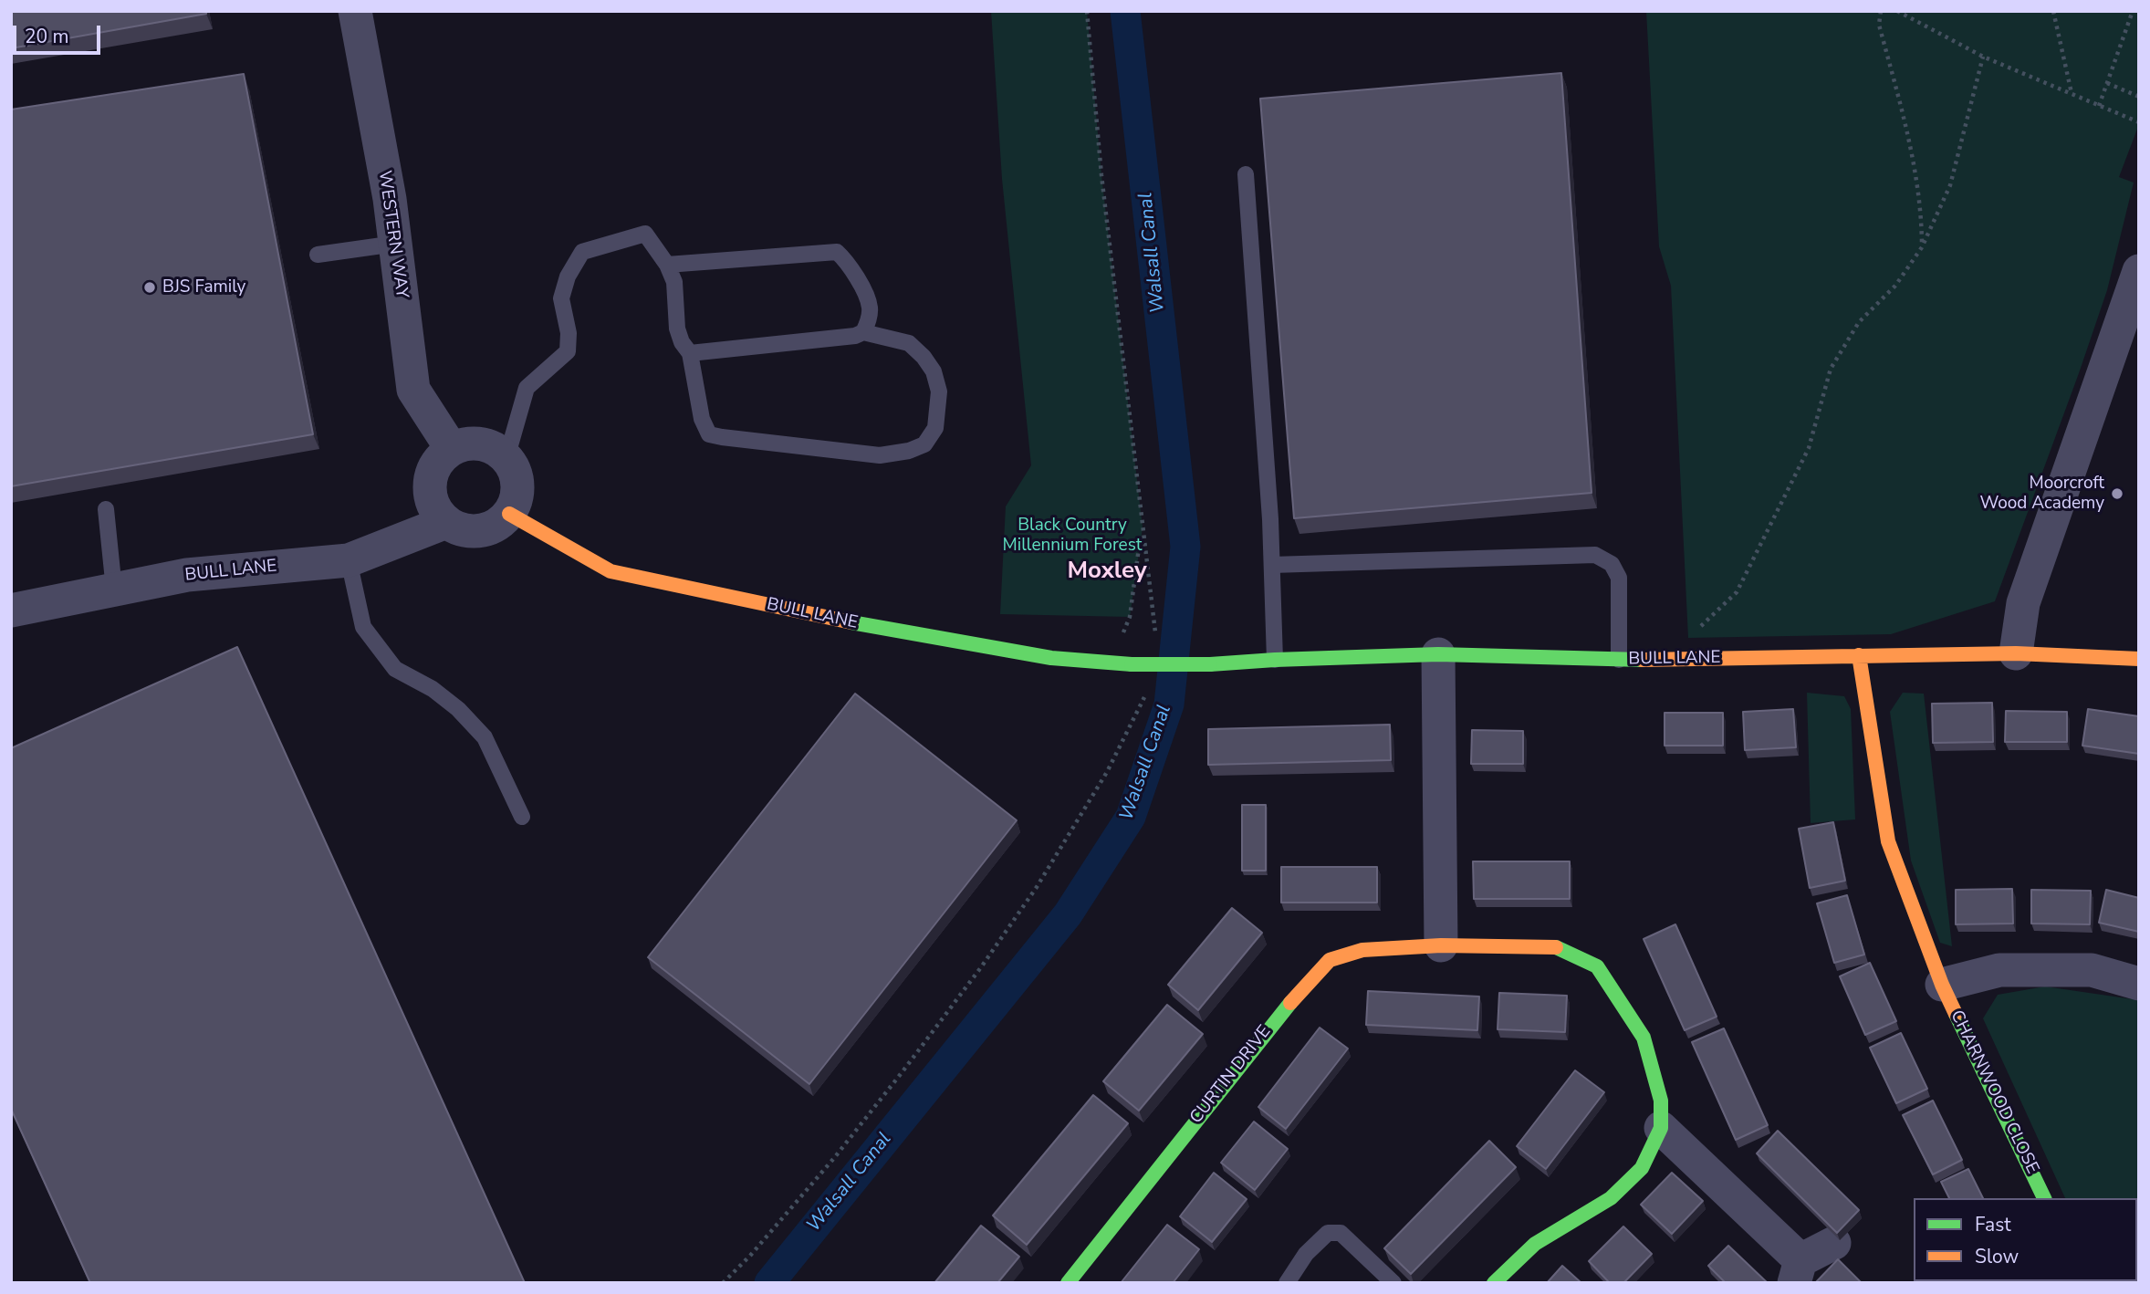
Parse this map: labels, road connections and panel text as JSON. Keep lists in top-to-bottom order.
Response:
{
  "streets": {
    "street": [
      "WESTERN WAY",
      "BULL LANE",
      "CURTIN DRIVE",
      "CHARNWOOD CLOSE"
    ]
  },
  "crossings": [
    ["WESTERN WAY", "BULL LANE"],
    ["BULL LANE", "CHARNWOOD CLOSE"]
  ],
  "districts": ["Moxley"],
  "water": ["Walsall Canal"],
  "parks": ["Black Country Millennium Forest"],
  "places": ["BJS Family", "Moorcroft Wood Academy"],
  "legend": ["Fast", "Slow"],
  "scale_bar": "20 m"
}
